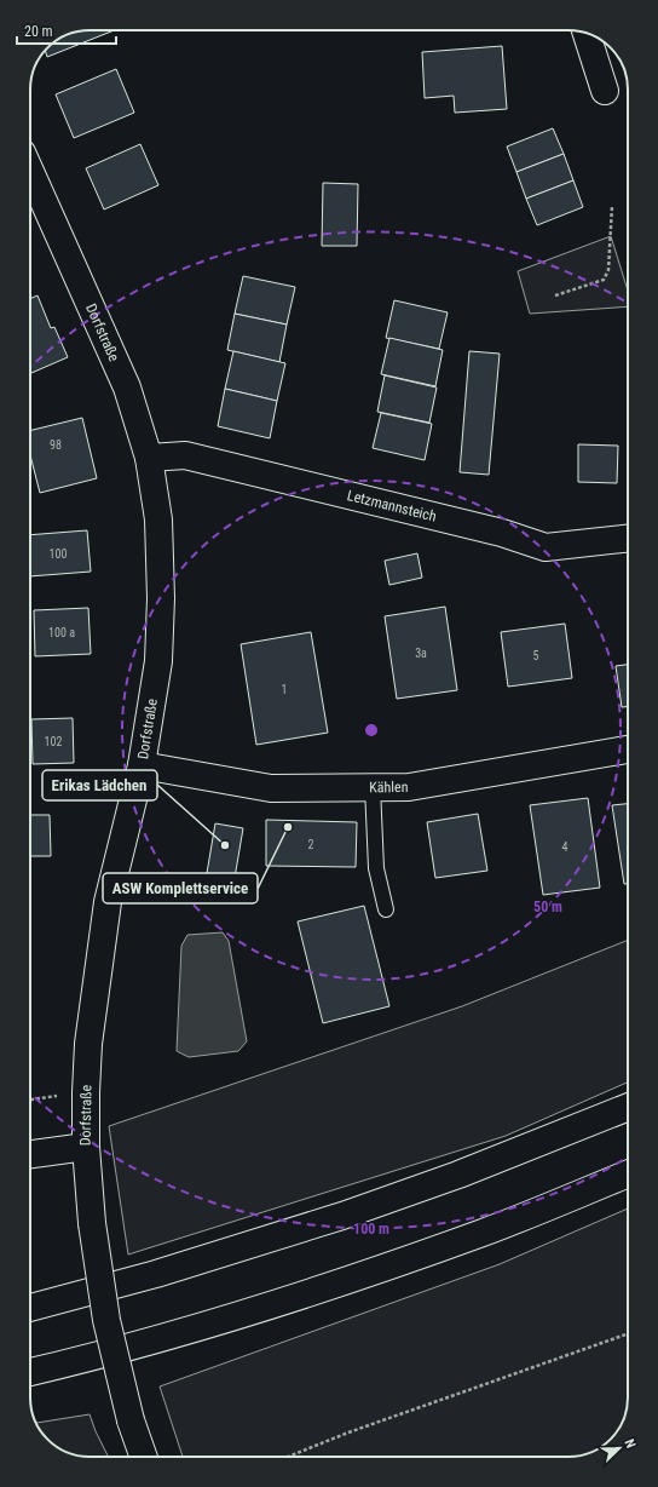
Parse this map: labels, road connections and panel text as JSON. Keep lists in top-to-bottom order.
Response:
{
  "streets": {
    "main road": ["Dorfstraße", "Letzmannsteich", "Kählen"]
  },
  "crossings": [
    ["Dorfstraße", "Letzmannsteich"],
    ["Dorfstraße", "Kählen"]
  ],
  "places": ["ASW Komplettservice", "Erikas Lädchen"],
  "house_numbers": [
    "98",
    "100",
    "100 a",
    "3a",
    "5",
    "1",
    "102",
    "2",
    "4"
  ],
  "scale_bar": "20 m",
  "north": "top right",
  "rings": ["50 m", "100 m"]
}
